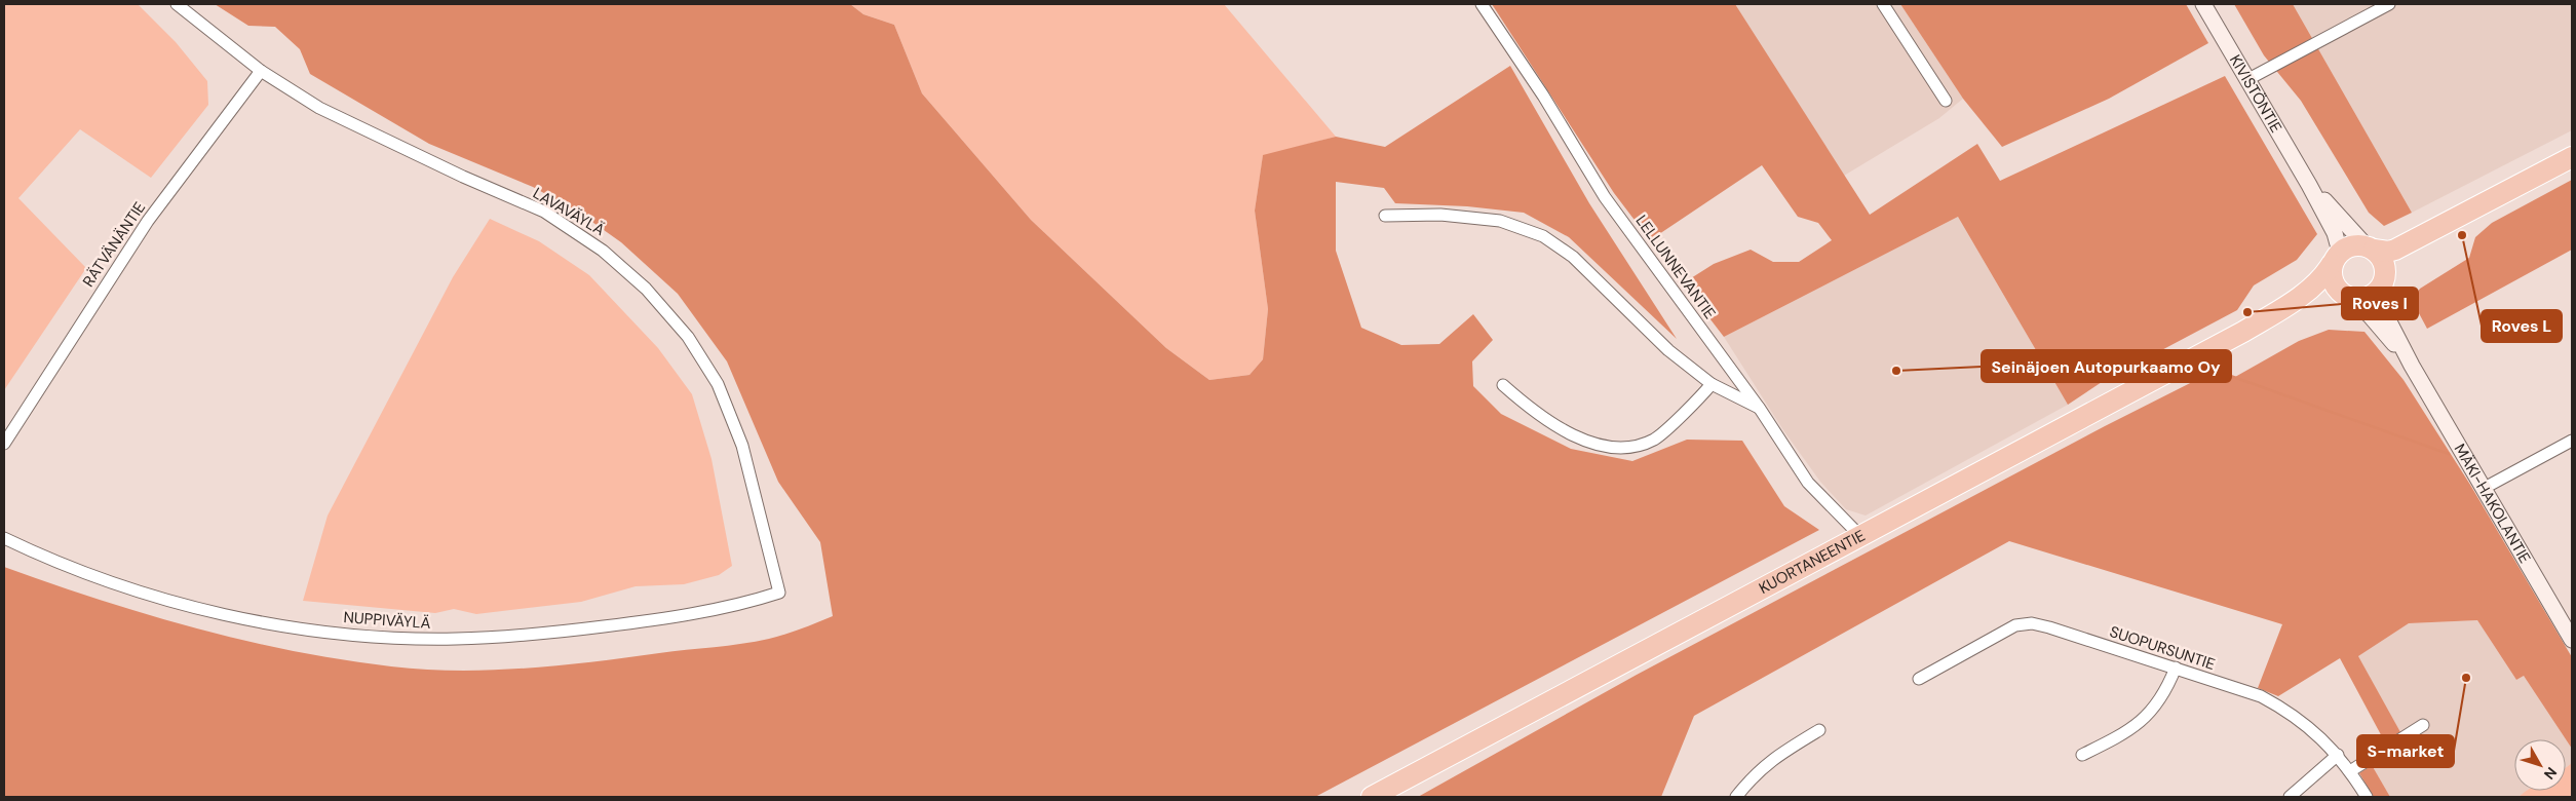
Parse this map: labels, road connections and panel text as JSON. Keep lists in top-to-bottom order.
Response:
{
  "streets": {
    "highway": ["KUORTANEENTIE"],
    "street": [
      "KIVISTÖNTIE",
      "LAVAVÄYLÄ",
      "RÄTVÄNÄNTIE",
      "LELLUNNEVANTIE",
      "MÄKI-HAKOLANTIE",
      "NUPPIVÄYLÄ",
      "SUOPURSUNTIE"
    ]
  },
  "crossings": [
    ["KIVISTÖNTIE", "MÄKI-HAKOLANTIE"],
    ["KIVISTÖNTIE", "KUORTANEENTIE"],
    ["LAVAVÄYLÄ", "RÄTVÄNÄNTIE"],
    ["LAVAVÄYLÄ", "NUPPIVÄYLÄ"],
    ["LELLUNNEVANTIE", "KUORTANEENTIE"],
    ["MÄKI-HAKOLANTIE", "KUORTANEENTIE"]
  ],
  "places": [
    "Roves L",
    "Roves I",
    "Seinäjoen Autopurkaamo Oy",
    "S-market"
  ],
  "north": "bottom right"
}
